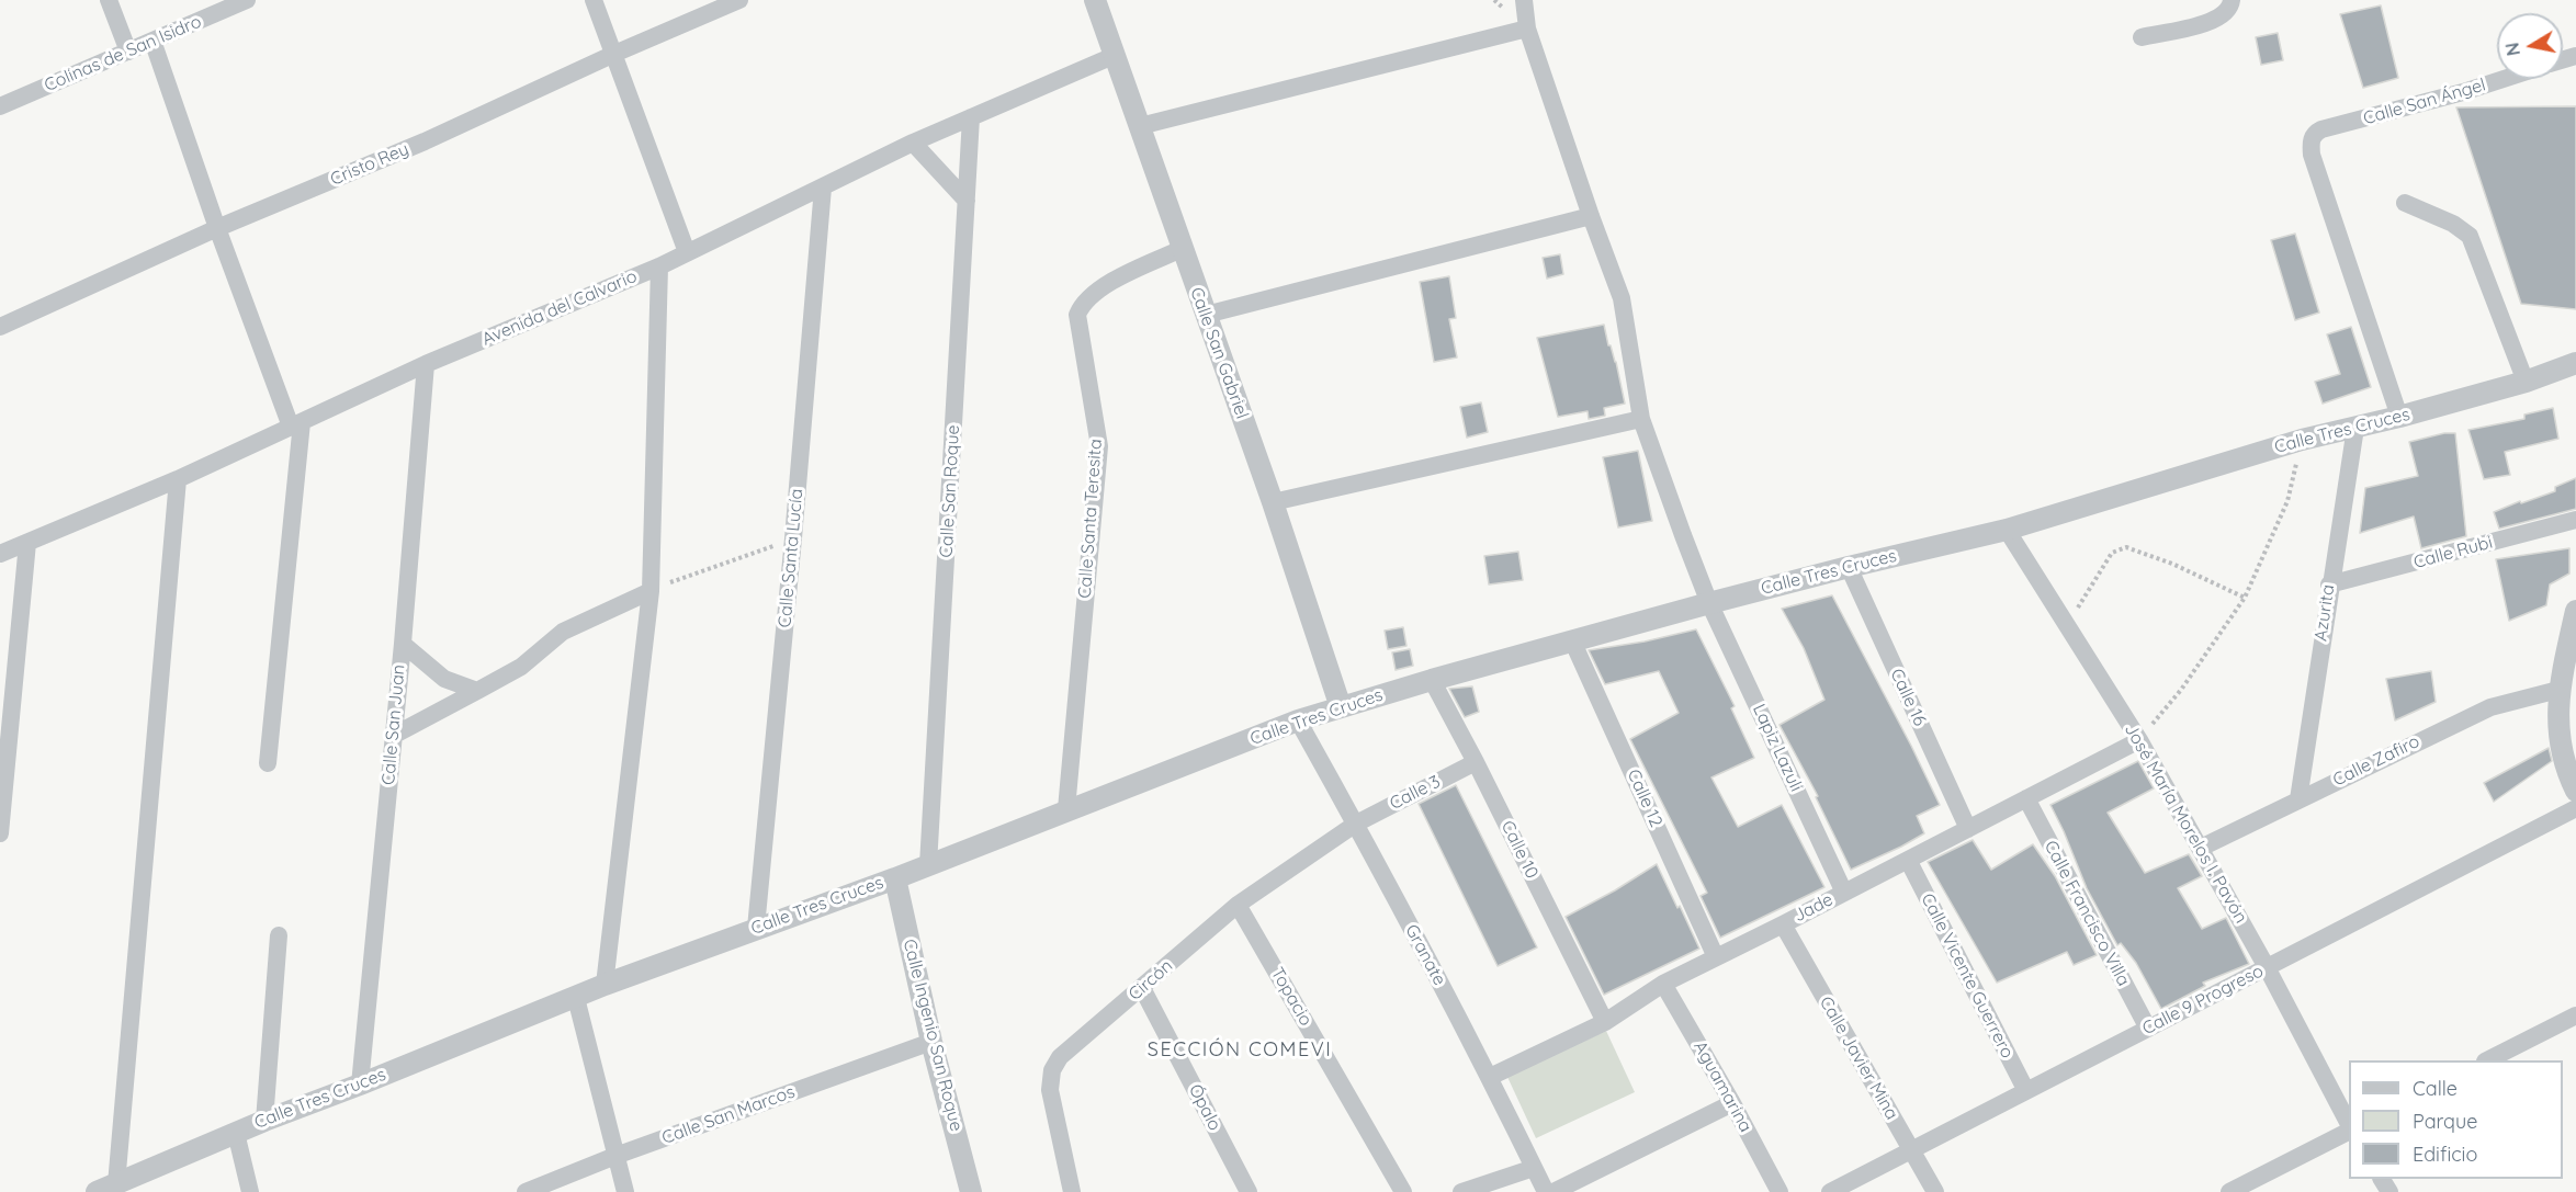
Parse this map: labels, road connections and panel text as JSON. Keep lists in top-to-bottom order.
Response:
{
  "streets": {
    "street": [
      "Colinas de San Isidro",
      "Calle San Ángel",
      "Cristo Rey",
      "Avenida del Calvario",
      "Calle San Gabriel",
      "Calle Tres Cruces",
      "Calle San Roque",
      "Calle Santa Teresita",
      "Calle Rubi",
      "Calle Santa Lucía",
      "Azurita",
      "Calle 16",
      "Calle San Juan",
      "Lapiz Lazuli",
      "Calle Zafiro",
      "Calle 3",
      "Calle 12",
      "José María Morelos I. Pavón",
      "Calle 10",
      "Jade",
      "Calle Francisco Villa",
      "Granate",
      "Calle Vicente Guerrero",
      "Circón",
      "Topacio",
      "Calle 9 Progreso",
      "Calle Ingenio San Roque",
      "Calle Javier Mina",
      "Aguamarina",
      "Ópalo",
      "Calle San Marcos"
    ]
  },
  "crossings": [
    ["Calle San Ángel", "Calle Tres Cruces"],
    ["Avenida del Calvario", "Calle San Gabriel"],
    ["Avenida del Calvario", "Calle San Roque"],
    ["Avenida del Calvario", "Calle Santa Lucía"],
    ["Avenida del Calvario", "Calle San Juan"],
    ["Calle San Gabriel", "Calle Tres Cruces"],
    ["Calle San Gabriel", "Calle Santa Teresita"],
    ["Calle Tres Cruces", "Calle San Roque"],
    ["Calle Tres Cruces", "Calle Santa Teresita"],
    ["Calle Tres Cruces", "Calle Santa Lucía"],
    ["Calle Tres Cruces", "Azurita"],
    ["Calle Tres Cruces", "Calle 16"],
    ["Calle Tres Cruces", "Calle San Juan"],
    ["Calle Tres Cruces", "Lapiz Lazuli"],
    ["Calle Tres Cruces", "Calle 12"],
    ["Calle Tres Cruces", "José María Morelos I. Pavón"],
    ["Calle Tres Cruces", "Calle 10"],
    ["Calle Tres Cruces", "Granate"],
    ["Calle Tres Cruces", "Calle Ingenio San Roque"],
    ["Calle Rubi", "Azurita"],
    ["Azurita", "Calle Zafiro"],
    ["Calle 16", "Jade"],
    ["Lapiz Lazuli", "Jade"],
    ["Calle Zafiro", "José María Morelos I. Pavón"],
    ["Calle 3", "Calle 10"],
    ["Calle 3", "Granate"],
    ["Calle 3", "Circón"],
    ["Calle 12", "Jade"],
    ["José María Morelos I. Pavón", "Jade"],
    ["José María Morelos I. Pavón", "Calle 9 Progreso"],
    ["Calle 10", "Jade"],
    ["Jade", "Calle Francisco Villa"],
    ["Jade", "Granate"],
    ["Jade", "Calle Vicente Guerrero"],
    ["Jade", "Calle Javier Mina"],
    ["Jade", "Aguamarina"],
    ["Calle Francisco Villa", "Calle 9 Progreso"],
    ["Granate", "Circón"],
    ["Calle Vicente Guerrero", "Calle 9 Progreso"],
    ["Circón", "Topacio"],
    ["Circón", "Ópalo"],
    ["Calle 9 Progreso", "Calle Javier Mina"],
    ["Calle Ingenio San Roque", "Calle San Marcos"]
  ],
  "districts": ["SECCIÓN COMEVI"],
  "legend": ["Calle", "Parque", "Edificio"],
  "north": "left"
}
